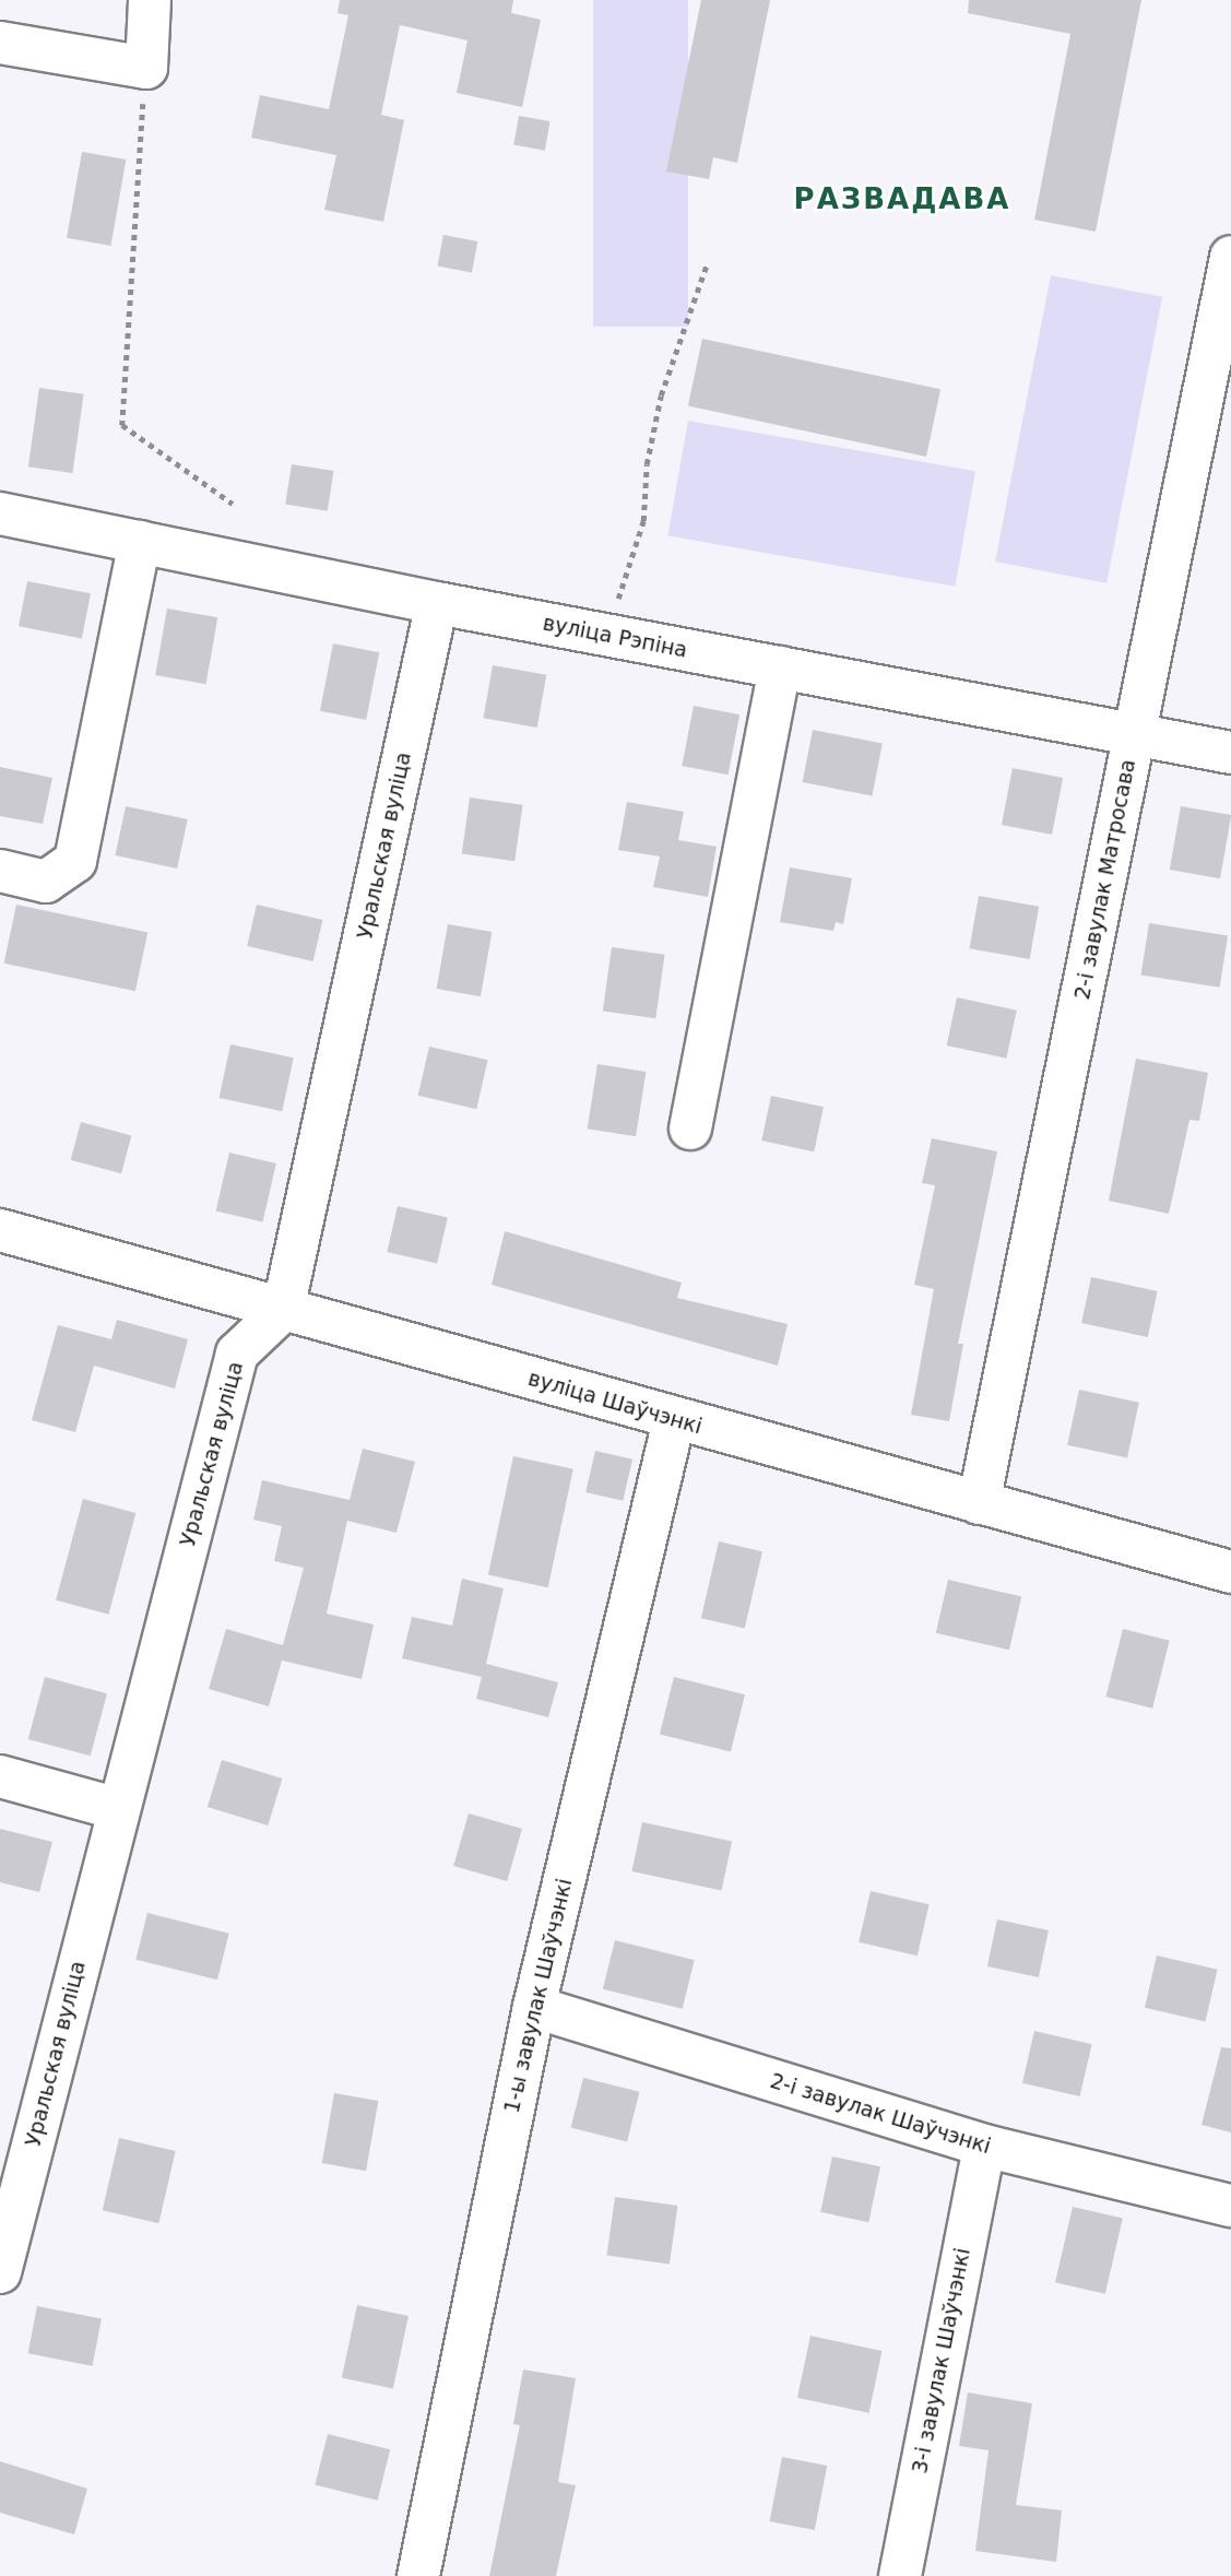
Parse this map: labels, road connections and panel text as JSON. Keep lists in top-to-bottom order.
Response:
{
  "streets": {
    "street": [
      "вуліца Рэпіна",
      "Уральская вуліца",
      "2-і завулак Матросава",
      "вуліца Шаўчэнкі",
      "1-ы завулак Шаўчэнкі",
      "2-і завулак Шаўчэнкі",
      "3-і завулак Шаўчэнкі"
    ]
  },
  "crossings": [
    ["вуліца Рэпіна", "Уральская вуліца"],
    ["вуліца Рэпіна", "2-і завулак Матросава"],
    ["Уральская вуліца", "вуліца Шаўчэнкі"],
    ["2-і завулак Матросава", "вуліца Шаўчэнкі"],
    ["вуліца Шаўчэнкі", "1-ы завулак Шаўчэнкі"],
    ["1-ы завулак Шаўчэнкі", "2-і завулак Шаўчэнкі"],
    ["2-і завулак Шаўчэнкі", "3-і завулак Шаўчэнкі"]
  ],
  "districts": ["РАЗВАДАВА"]
}
